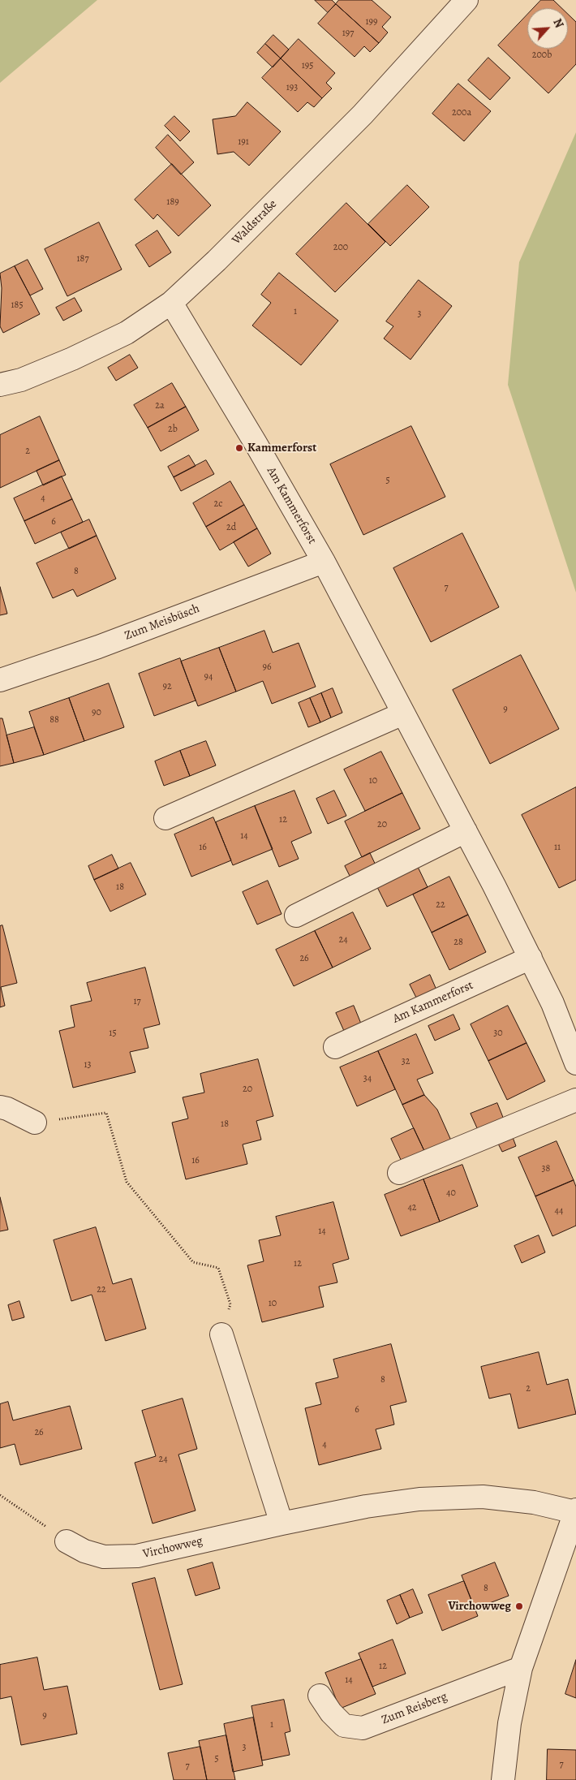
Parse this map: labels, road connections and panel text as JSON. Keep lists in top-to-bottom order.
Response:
{
  "streets": {
    "street": [
      "Waldstraße",
      "Am Kammerforst",
      "Zum Meisbüsch",
      "Virchowweg",
      "Zum Reisberg"
    ]
  },
  "crossings": [
    ["Waldstraße", "Am Kammerforst"],
    ["Am Kammerforst", "Zum Meisbüsch"]
  ],
  "places": ["Kammerforst", "Virchowweg"],
  "house_numbers": [
    "199",
    "197",
    "200b",
    "195",
    "193",
    "200a",
    "191",
    "189",
    "200",
    "187",
    "185",
    "1",
    "3",
    "2a",
    "2b",
    "2",
    "5",
    "4",
    "2c",
    "6",
    "2d",
    "8",
    "7",
    "96",
    "94",
    "92",
    "9",
    "90",
    "88",
    "10",
    "12",
    "20",
    "14",
    "16",
    "11",
    "18",
    "22",
    "24",
    "28",
    "26",
    "17",
    "15",
    "30",
    "32",
    "13",
    "34",
    "20",
    "18",
    "16",
    "38",
    "40",
    "42",
    "44",
    "14",
    "12",
    "22",
    "10",
    "8",
    "2",
    "6",
    "26",
    "4",
    "24",
    "8",
    "12",
    "14",
    "9",
    "1",
    "3",
    "5",
    "7",
    "7"
  ],
  "north": "top right"
}
